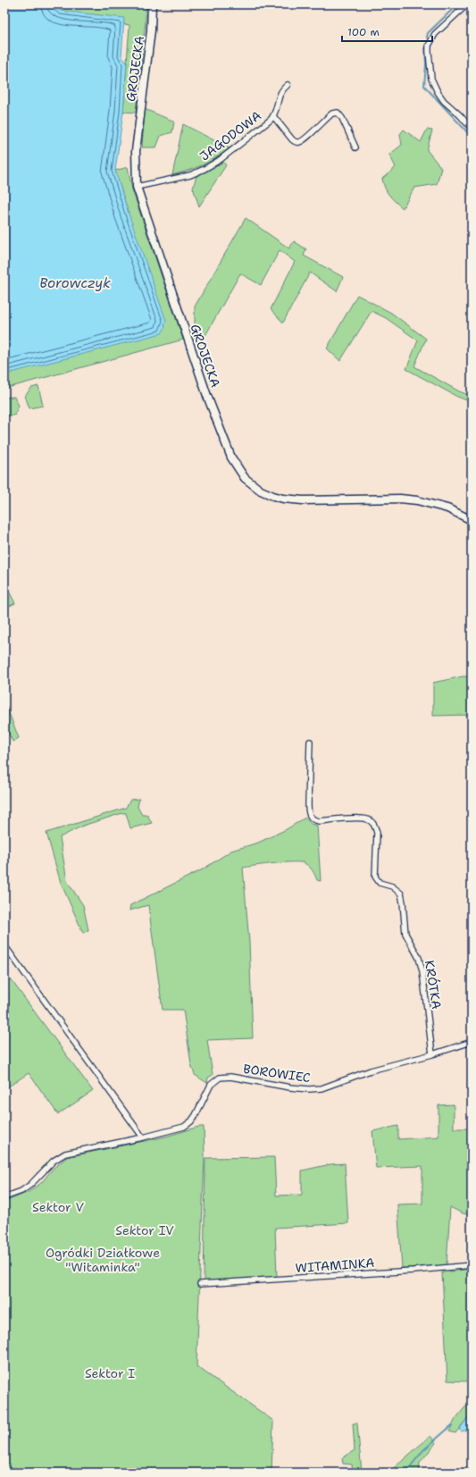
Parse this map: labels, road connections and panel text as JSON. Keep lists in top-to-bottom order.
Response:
{
  "streets": {
    "street": [
      "GROJECKA",
      "JAGODOWA",
      "KRÓTKA",
      "BOROWIEC",
      "WITAMINKA"
    ]
  },
  "crossings": [
    ["GROJECKA", "JAGODOWA"],
    ["KRÓTKA", "BOROWIEC"]
  ],
  "water": ["Borowczyk"],
  "parks": [
    "Sektor V",
    "Sektor IV",
    "Ogródki Działkowe \"Witaminka\"",
    "Sektor I"
  ],
  "scale_bar": "100 m"
}
